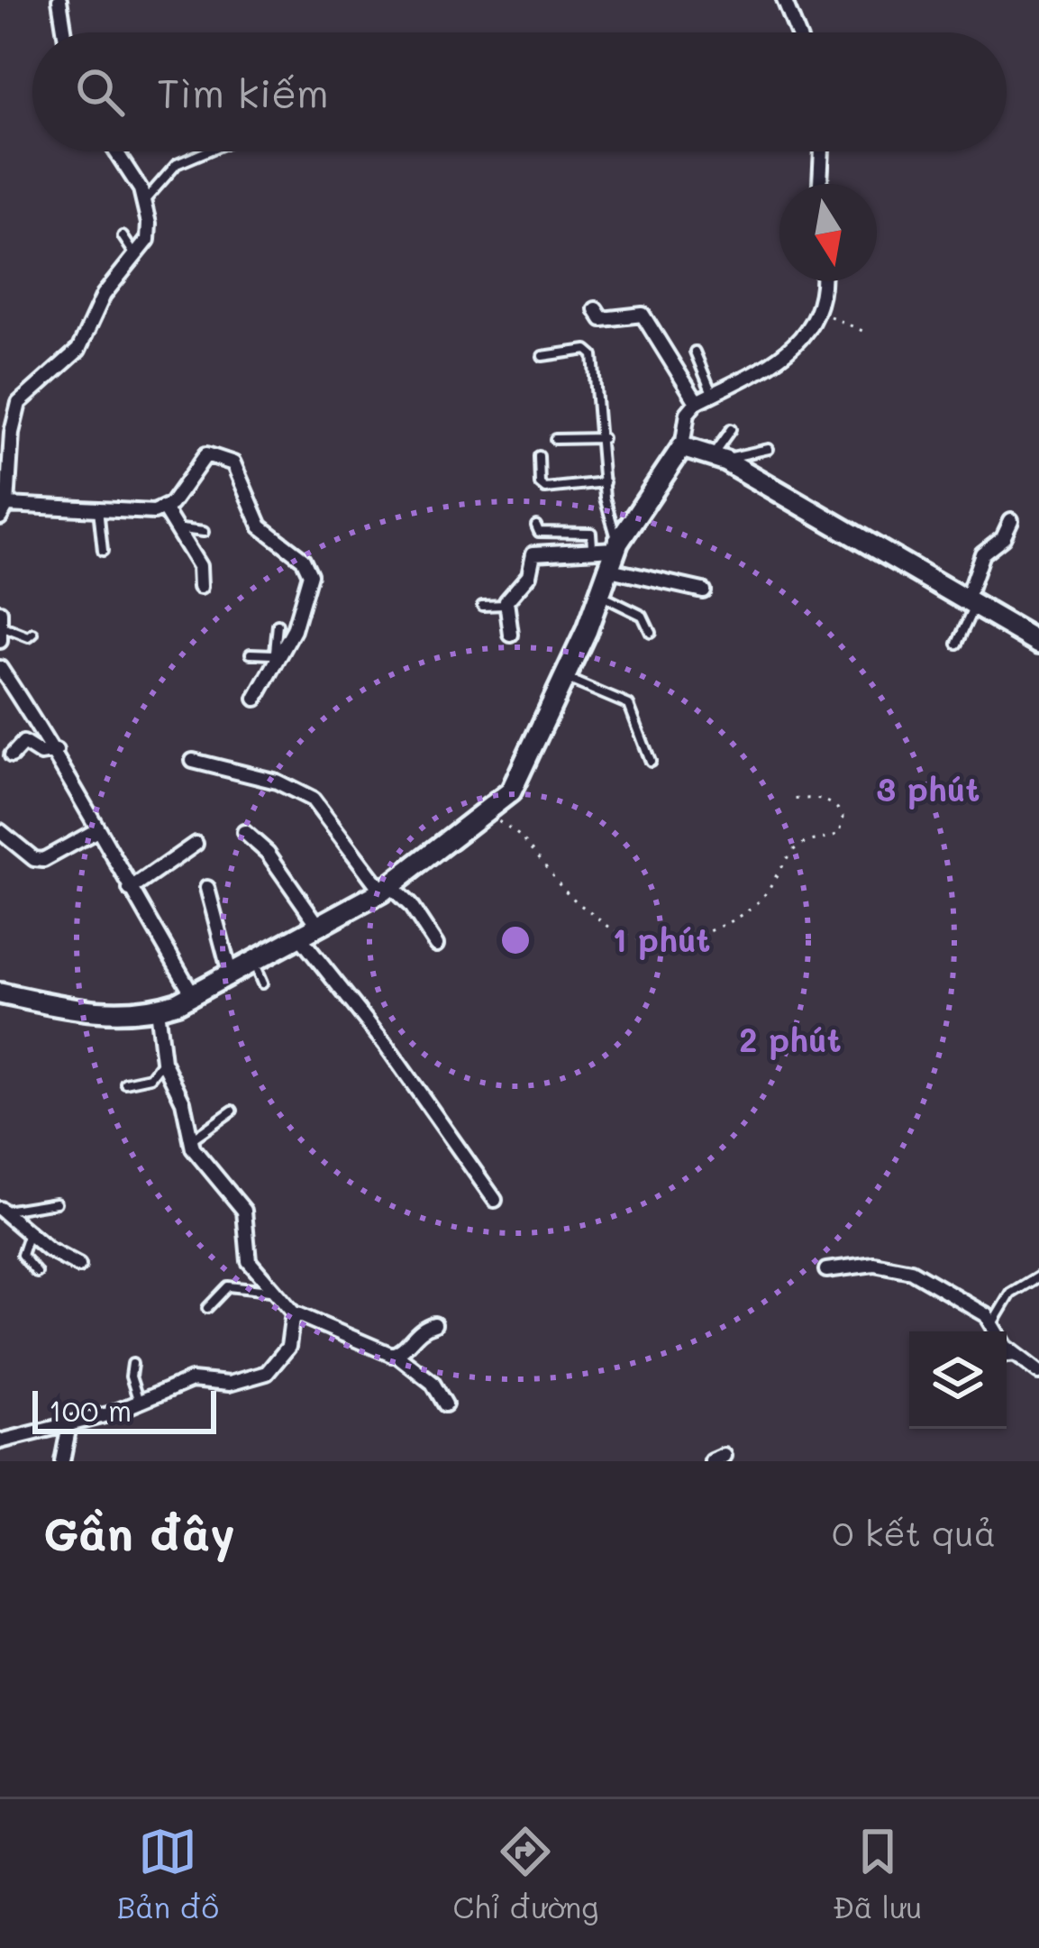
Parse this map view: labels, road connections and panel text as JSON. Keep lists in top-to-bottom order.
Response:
{
  "scale_bar": "100 m",
  "north": "bottom",
  "page": {
    "search": "Tìm kiếm",
    "scale": "100 m",
    "heading": ["Gần đây", "0 kết quả"],
    "nav": ["Bản đồ", "Chỉ đường", "Đã lưu"]
  },
  "rings": ["3 phút", "1 phút", "2 phút"]
}
